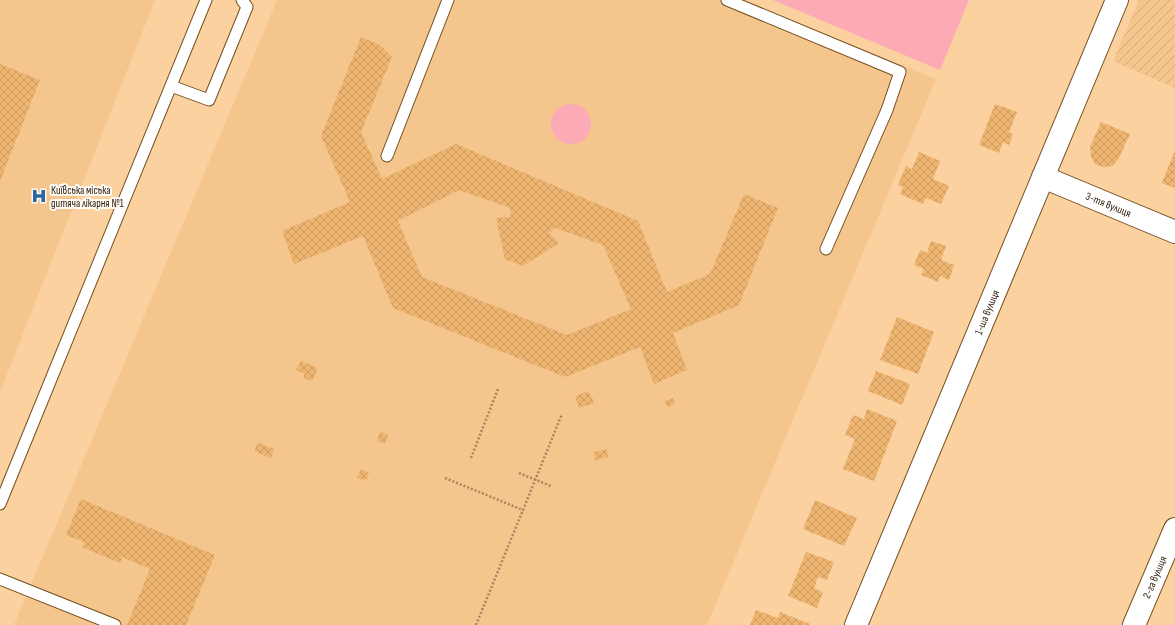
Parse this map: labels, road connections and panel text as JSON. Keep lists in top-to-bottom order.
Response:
{
  "streets": {
    "street": ["3-тя вулиця", "1-ша вулиця", "2-га вулиця"]
  },
  "crossings": [
    ["3-тя вулиця", "1-ша вулиця"]
  ],
  "places": {
    "hospital": ["Київська міська дитяча лікарня №1"]
  }
}
